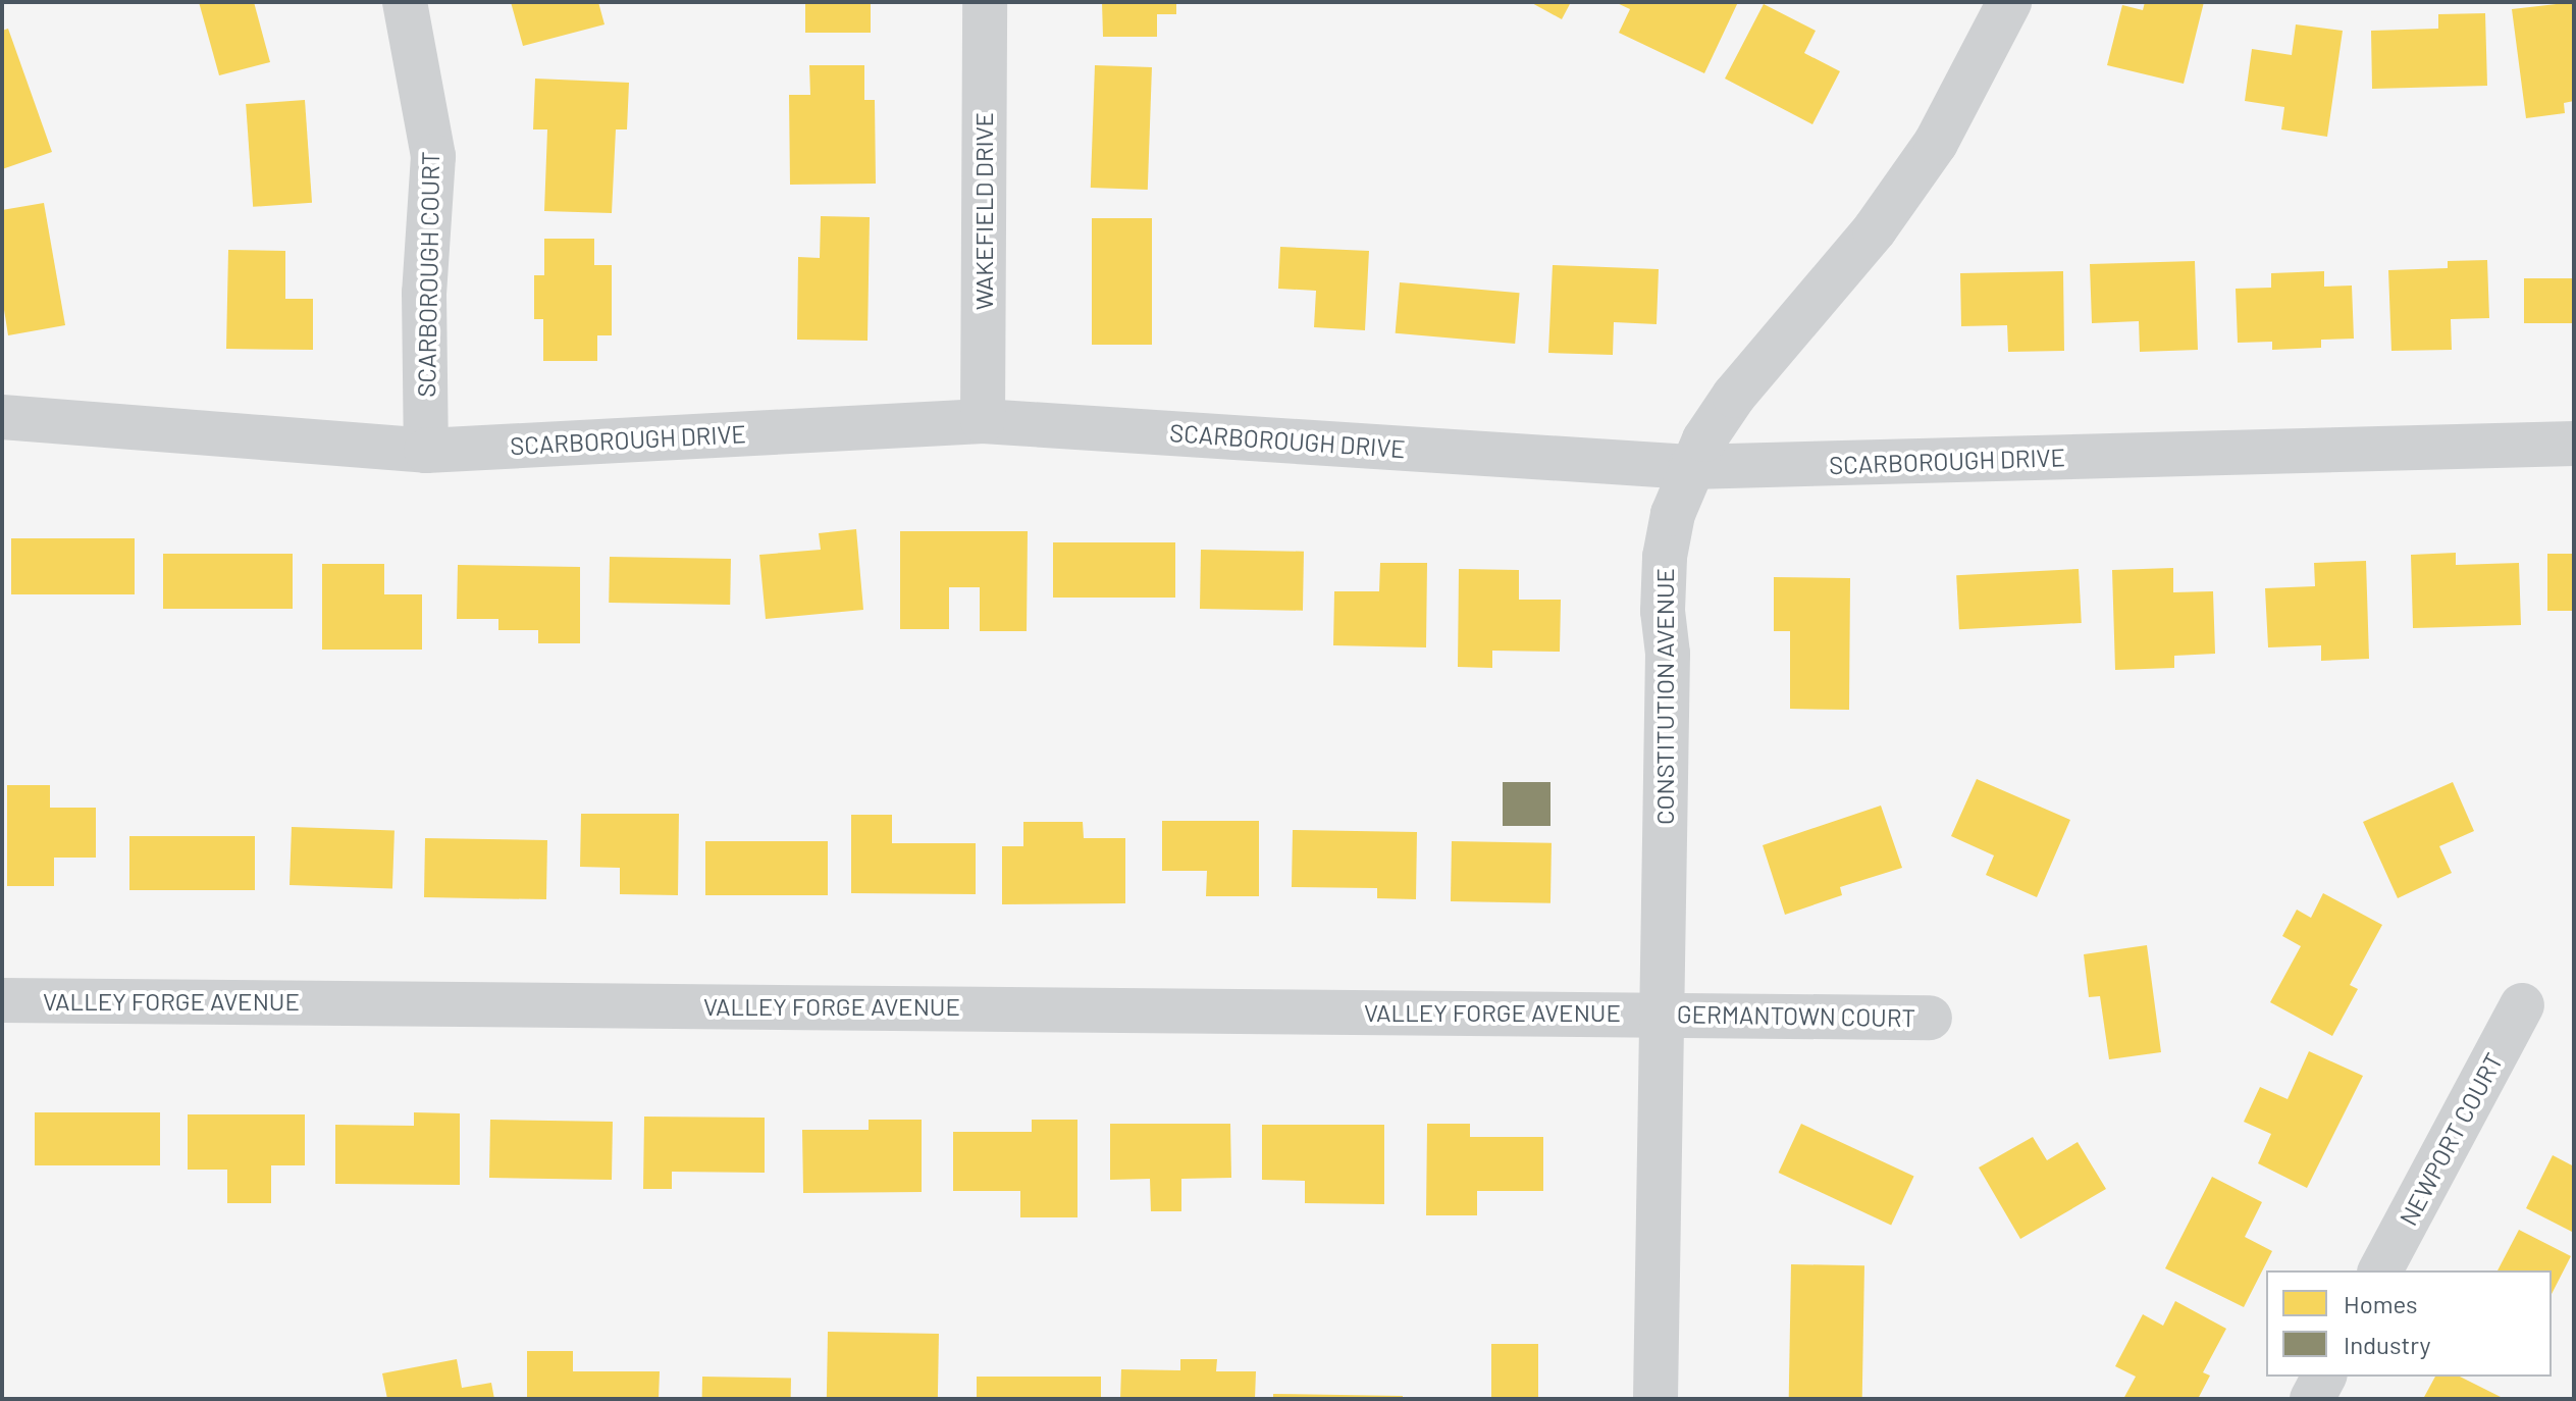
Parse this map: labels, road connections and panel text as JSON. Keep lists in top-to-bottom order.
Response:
{
  "streets": {
    "street": [
      "WAKEFIELD DRIVE",
      "SCARBOROUGH COURT",
      "SCARBOROUGH DRIVE",
      "CONSTITUTION AVENUE",
      "VALLEY FORGE AVENUE",
      "GERMANTOWN COURT",
      "NEWPORT COURT"
    ]
  },
  "crossings": [
    ["WAKEFIELD DRIVE", "SCARBOROUGH DRIVE"],
    ["SCARBOROUGH COURT", "SCARBOROUGH DRIVE"],
    ["SCARBOROUGH DRIVE", "CONSTITUTION AVENUE"],
    ["CONSTITUTION AVENUE", "VALLEY FORGE AVENUE"],
    ["CONSTITUTION AVENUE", "GERMANTOWN COURT"],
    ["VALLEY FORGE AVENUE", "GERMANTOWN COURT"]
  ],
  "legend": ["Homes", "Industry"]
}
